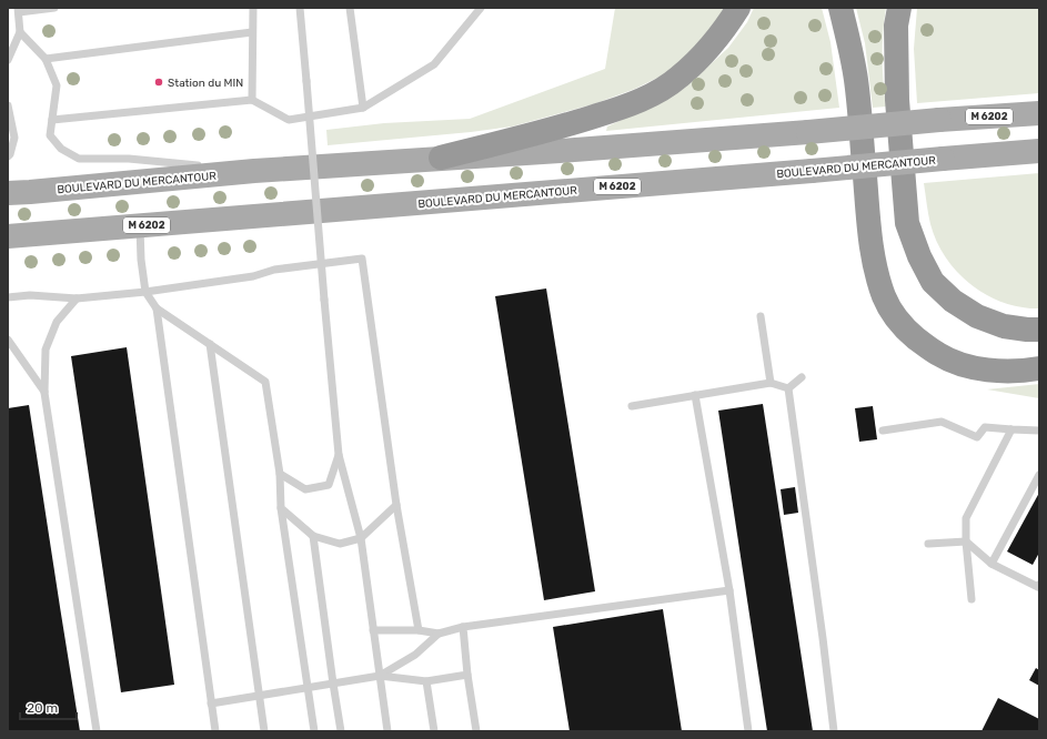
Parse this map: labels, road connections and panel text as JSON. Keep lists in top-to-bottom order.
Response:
{
  "streets": {
    "main road": ["M 6202", "BOULEVARD DU MERCANTOUR"]
  },
  "places": ["Station du MIN"],
  "scale_bar": "20 m"
}
